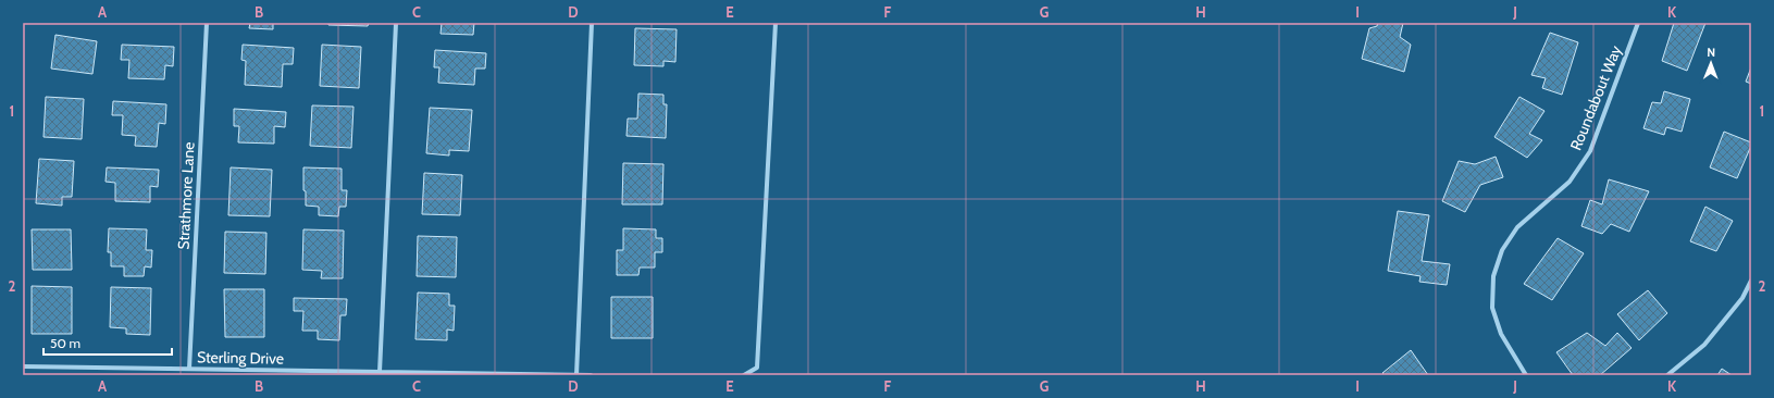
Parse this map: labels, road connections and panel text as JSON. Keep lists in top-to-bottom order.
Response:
{
  "streets": {
    "street": ["Roundabout Way", "Strathmore Lane", "Sterling Drive"]
  },
  "crossings": [
    ["Strathmore Lane", "Sterling Drive"]
  ],
  "scale_bar": "50 m",
  "north": "top",
  "grid": {
    "columns": [
      "A",
      "B",
      "C",
      "D",
      "E",
      "F",
      "G",
      "H",
      "I",
      "J",
      "K"
    ],
    "rows": ["1", "2"]
  }
}
